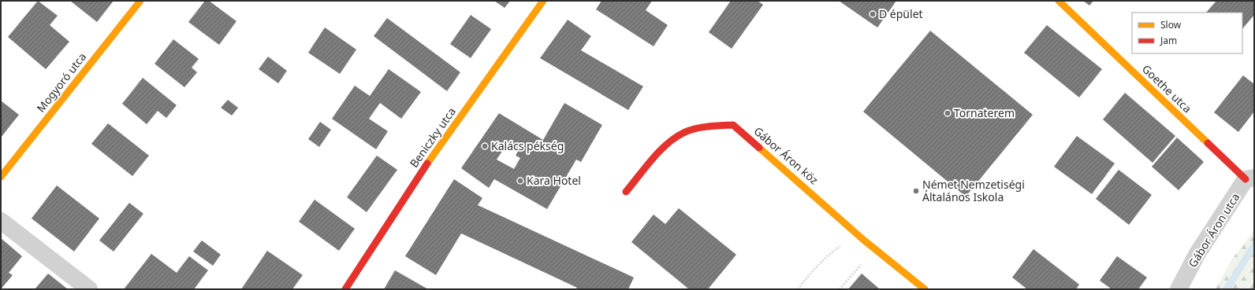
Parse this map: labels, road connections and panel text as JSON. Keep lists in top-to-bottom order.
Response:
{
  "streets": {
    "street": [
      "Mogyoró utca",
      "Goethe utca",
      "Beniczky utca",
      "Gábor Áron köz",
      "Gábor Áron utca"
    ]
  },
  "crossings": [
    ["Goethe utca", "Gábor Áron utca"]
  ],
  "places": [
    "D épület",
    "Tornaterem",
    "Kalács pékség",
    "Kara Hotel",
    "Német Nemzetiségi Általános Iskola"
  ],
  "legend": ["Slow", "Jam"]
}
